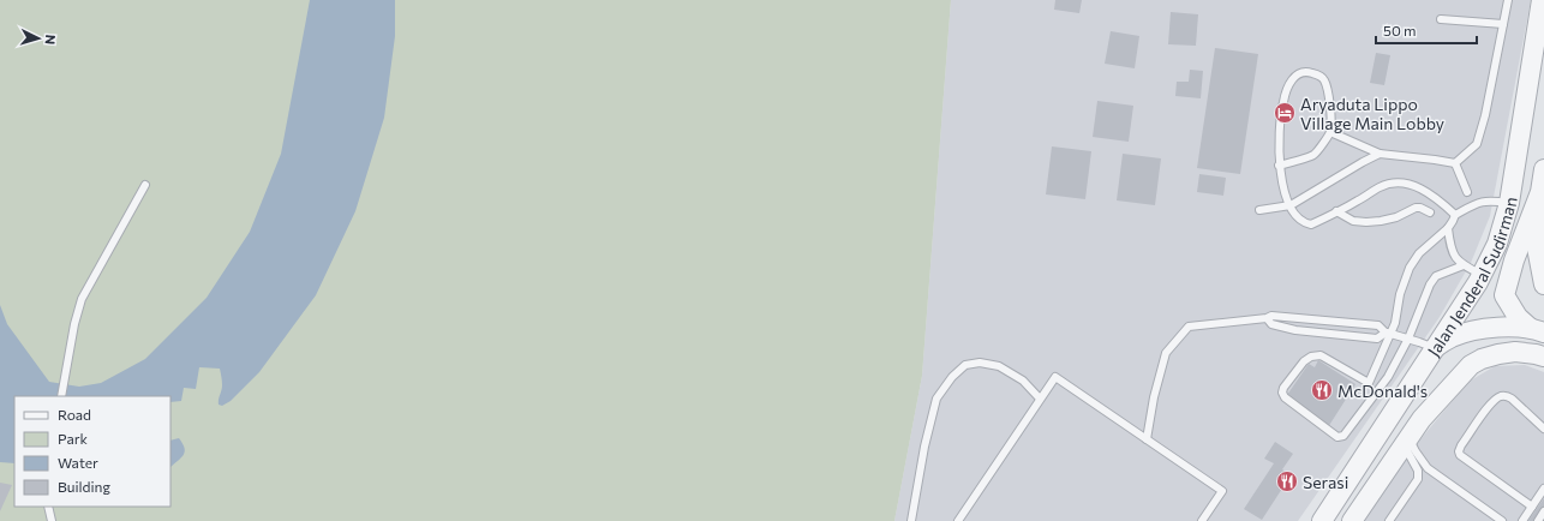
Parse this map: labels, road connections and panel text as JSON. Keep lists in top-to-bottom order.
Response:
{
  "streets": {
    "street": ["Jalan Jenderal Sudirman"]
  },
  "places": {
    "hotel": ["Aryaduta Lippo Village Main Lobby"],
    "restaurant": ["McDonald's", "Serasi"]
  },
  "legend": [
    "Road",
    "Park",
    "Water",
    "Building"
  ],
  "scale_bar": "50 m",
  "north": "right"
}
